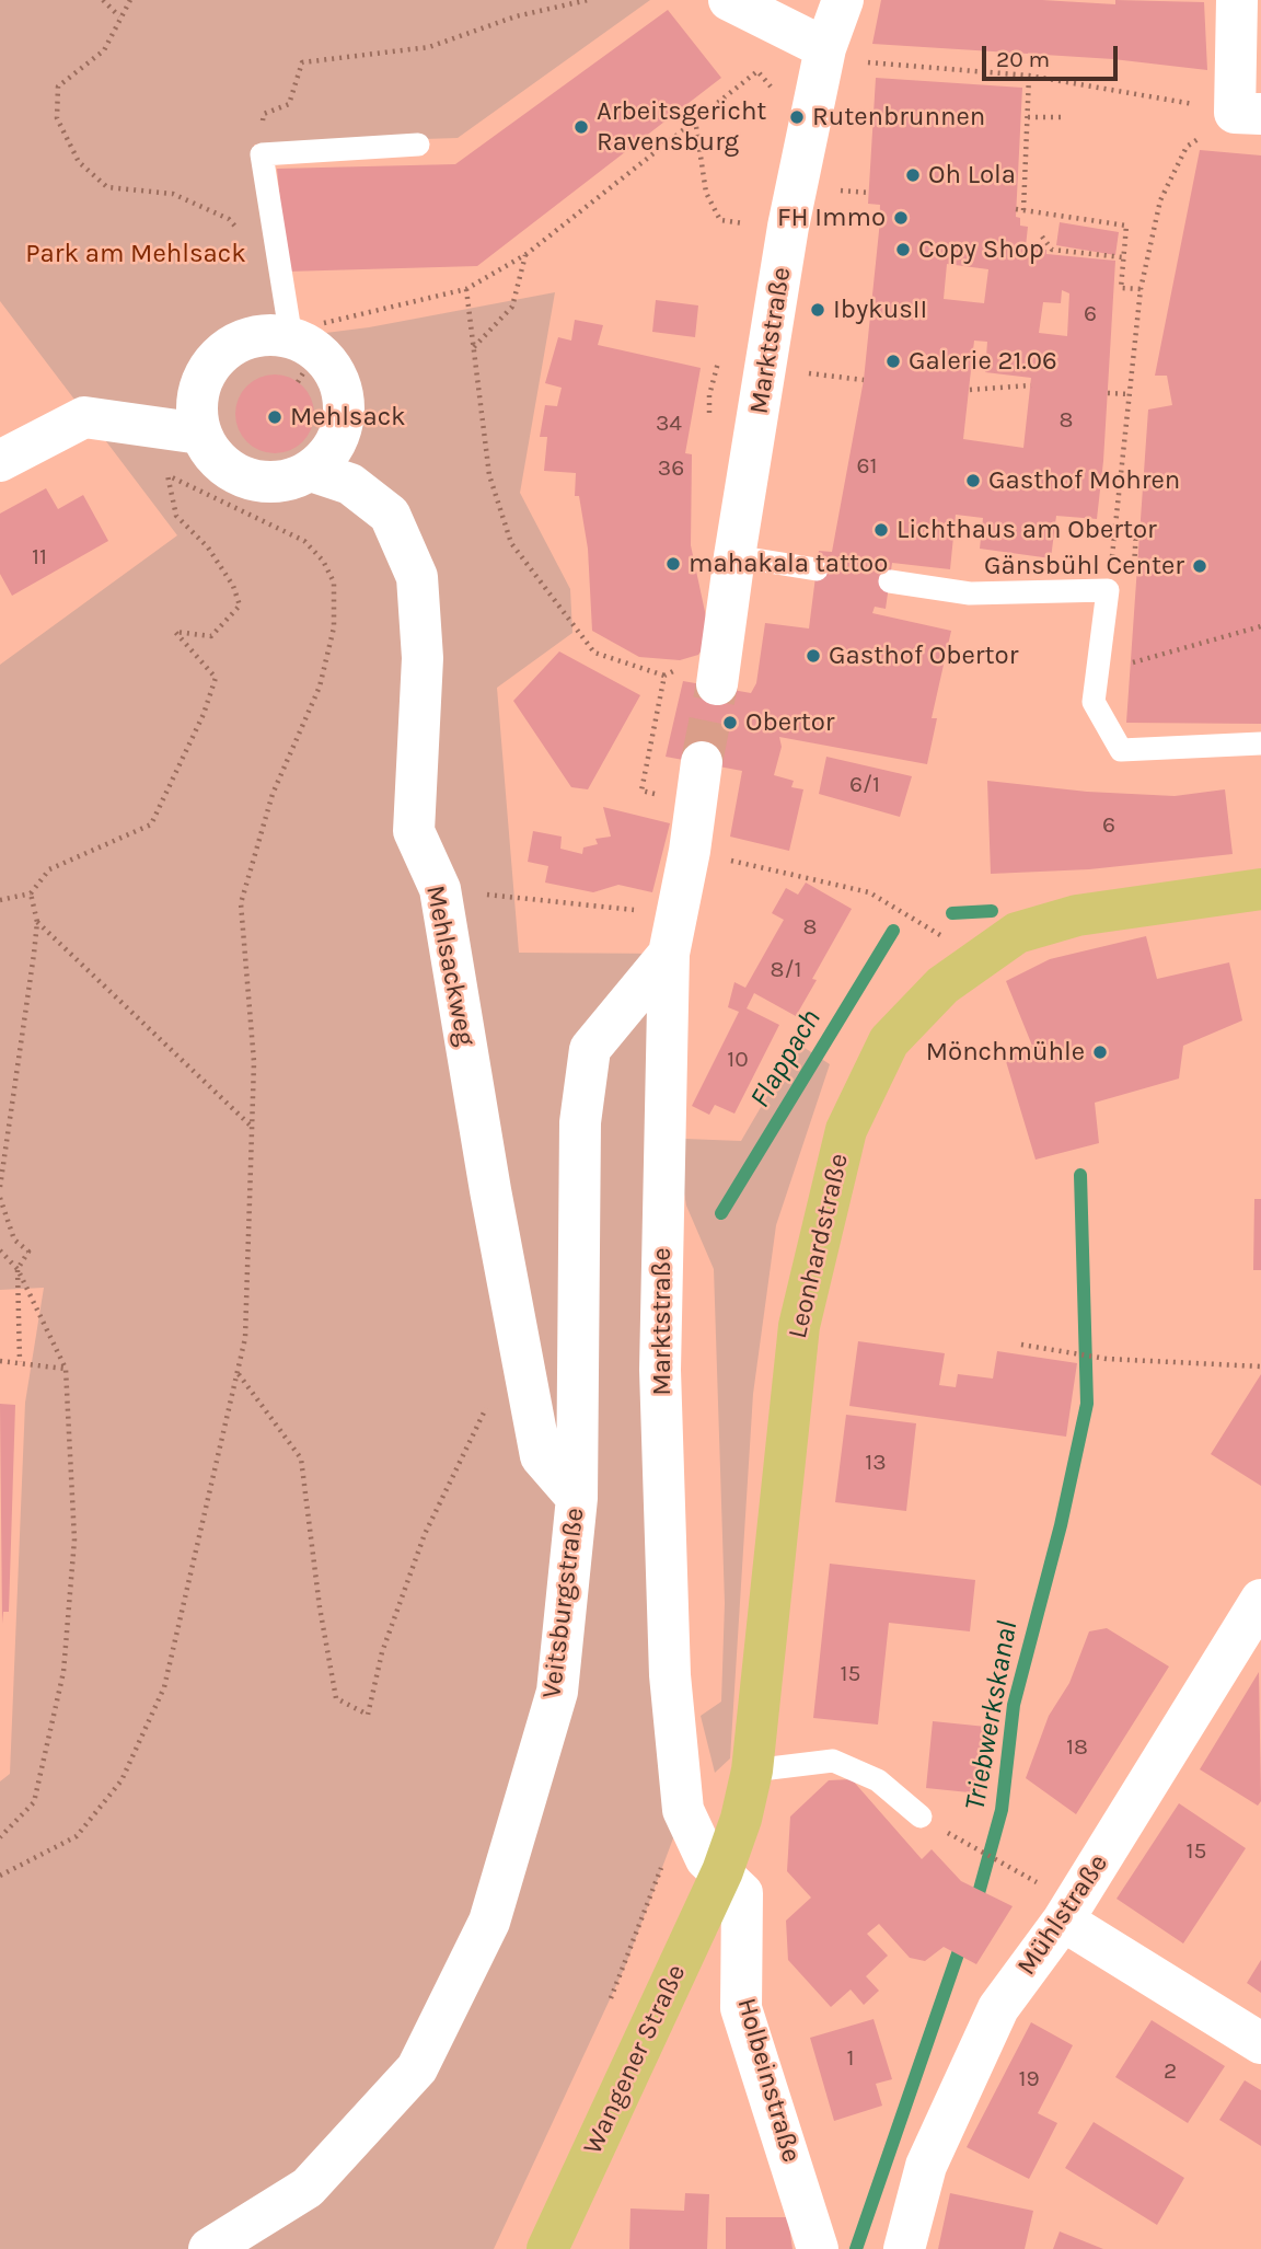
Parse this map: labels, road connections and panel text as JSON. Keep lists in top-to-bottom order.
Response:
{
  "streets": {
    "main road": ["Leonhardstraße", "Wangener Straße"],
    "street": [
      "Marktstraße",
      "Mehlsackweg",
      "Veitsburgstraße",
      "Mühlstraße",
      "Holbeinstraße"
    ]
  },
  "crossings": [
    ["Marktstraße", "Leonhardstraße"],
    ["Marktstraße", "Veitsburgstraße"],
    ["Marktstraße", "Wangener Straße"],
    ["Marktstraße", "Holbeinstraße"],
    ["Mehlsackweg", "Veitsburgstraße"],
    ["Leonhardstraße", "Wangener Straße"],
    ["Leonhardstraße", "Holbeinstraße"],
    ["Wangener Straße", "Holbeinstraße"]
  ],
  "water": ["Flappach", "Triebwerkskanal"],
  "parks": ["Park am Mehlsack"],
  "places": [
    "Rutenbrunnen",
    "Arbeitsgericht Ravensburg",
    "Oh Lola",
    "FH Immo",
    "Copy Shop",
    "IbykusII",
    "Galerie 21.06",
    "Mehlsack",
    "Gasthof Mohren",
    "Lichthaus am Obertor",
    "mahakala tattoo",
    "Gänsbühl Center",
    "Gasthof Obertor",
    "Obertor",
    "Mönchmühle"
  ],
  "house_numbers": [
    "6",
    "8",
    "34",
    "61",
    "36",
    "11",
    "6/1",
    "6",
    "8",
    "8/1",
    "10",
    "13",
    "15",
    "18",
    "15",
    "1",
    "2",
    "19"
  ],
  "scale_bar": "20 m"
}
